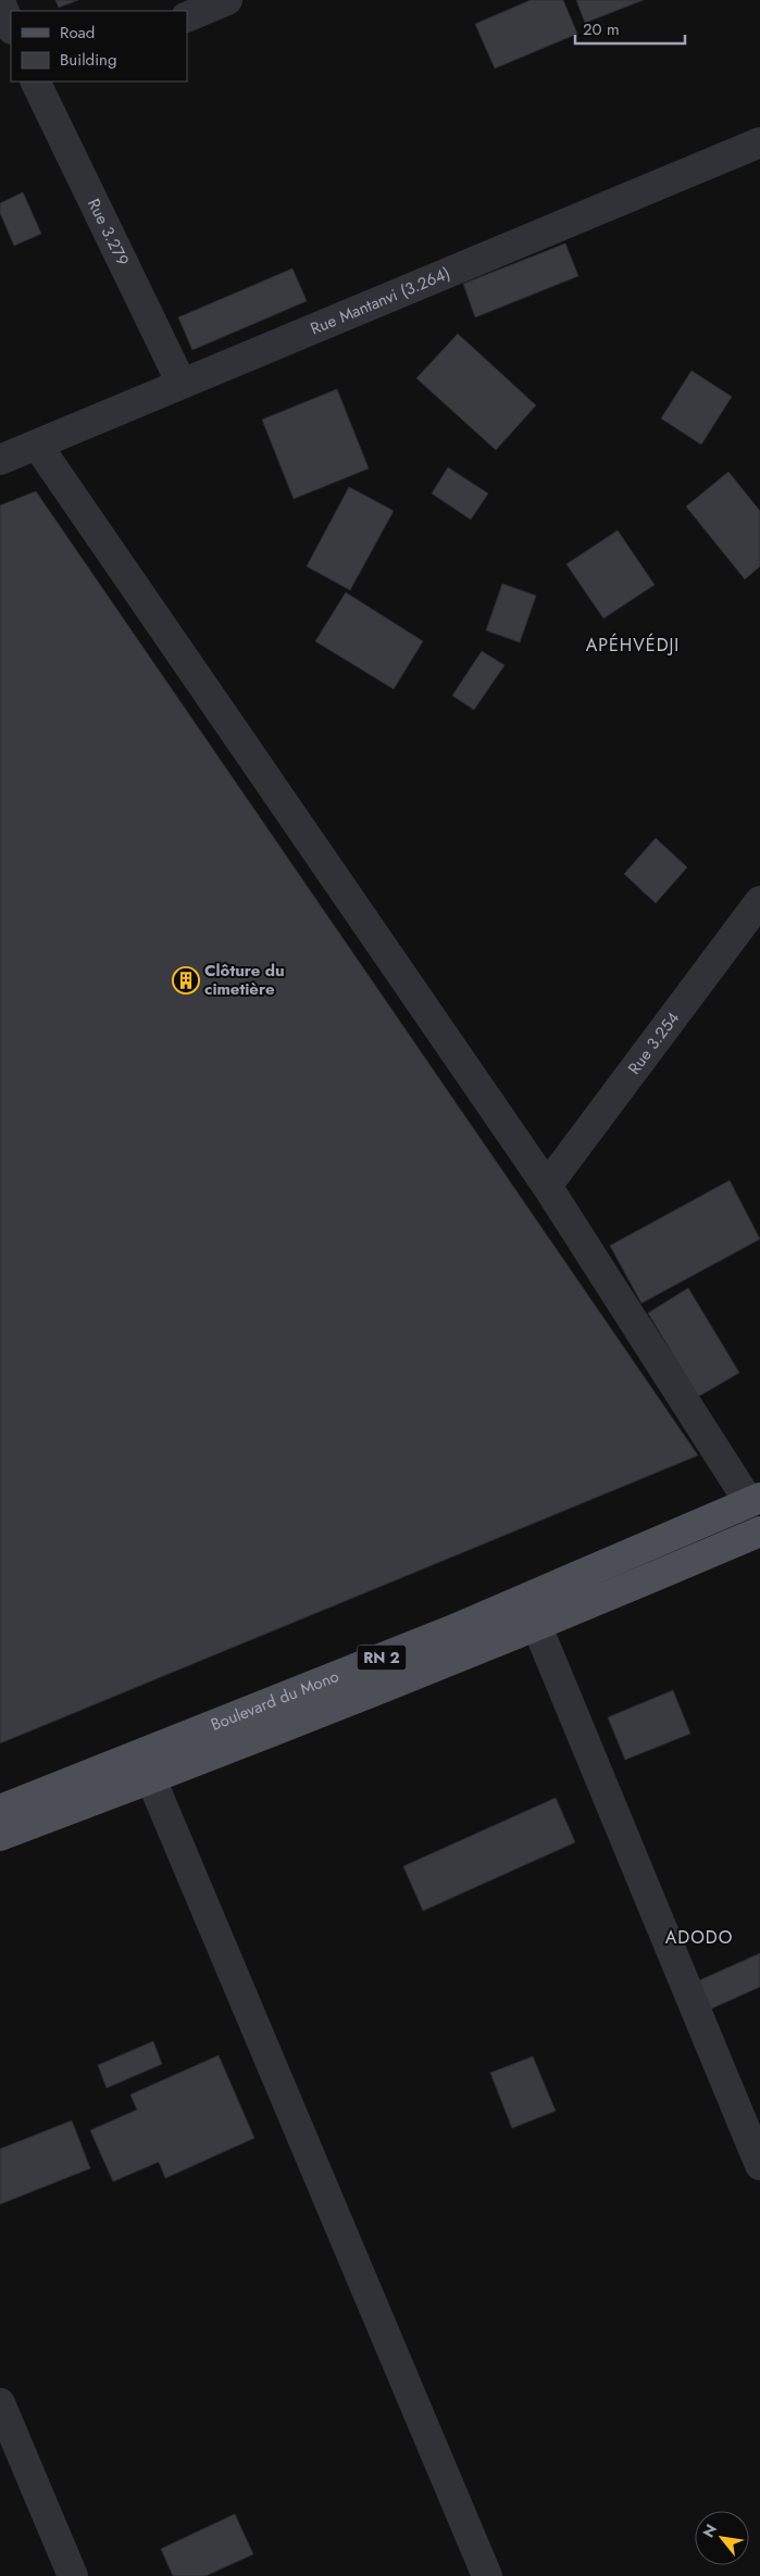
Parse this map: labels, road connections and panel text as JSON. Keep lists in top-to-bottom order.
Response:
{
  "streets": {
    "main road": ["RN 2", "Boulevard du Mono"],
    "street": ["Rue 3.279", "Rue Mantanvi (3.264)", "Rue 3.254"]
  },
  "crossings": [
    ["Rue 3.279", "Rue Mantanvi (3.264)"]
  ],
  "districts": ["APÉHVÉDJI", "ADODO"],
  "places": {
    "building": ["Clôture du cimetière"]
  },
  "legend": ["Road", "Building"],
  "scale_bar": "20 m",
  "north": "top left"
}
